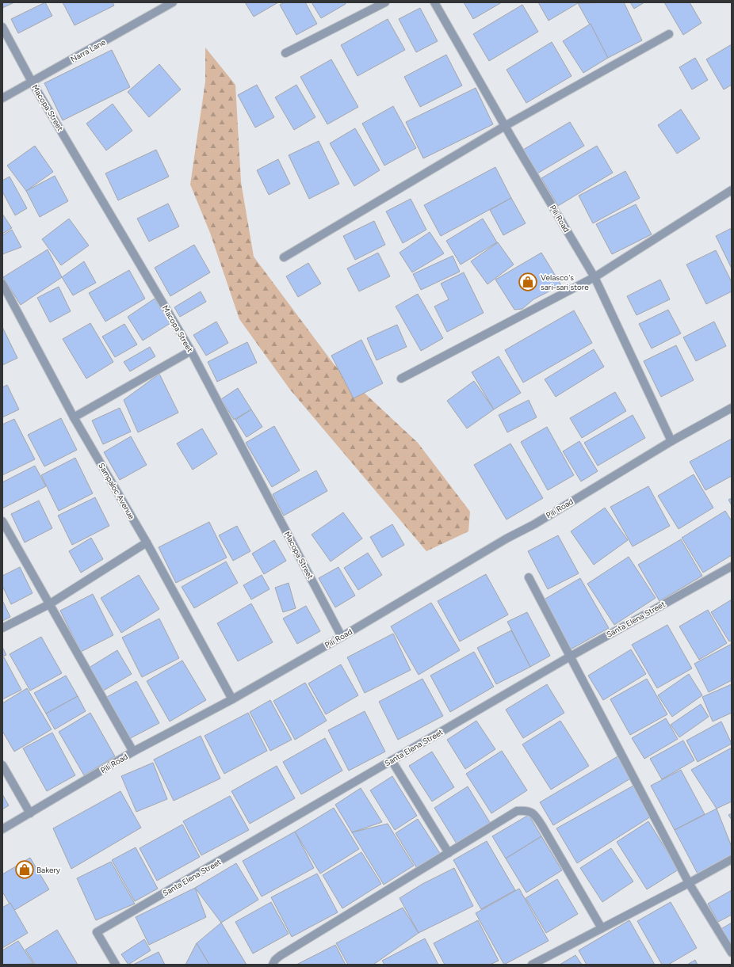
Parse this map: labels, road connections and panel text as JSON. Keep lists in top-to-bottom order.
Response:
{
  "streets": {
    "street": [
      "Narra Lane",
      "Macopa Street",
      "Pili Road",
      "Sampaloc Avenue",
      "Santa Elena Street"
    ]
  },
  "crossings": [
    ["Narra Lane", "Macopa Street"],
    ["Macopa Street", "Pili Road"],
    ["Pili Road", "Sampaloc Avenue"]
  ],
  "places": {
    "shop": ["Velasco's sari-sari store", "Bakery"]
  }
}
